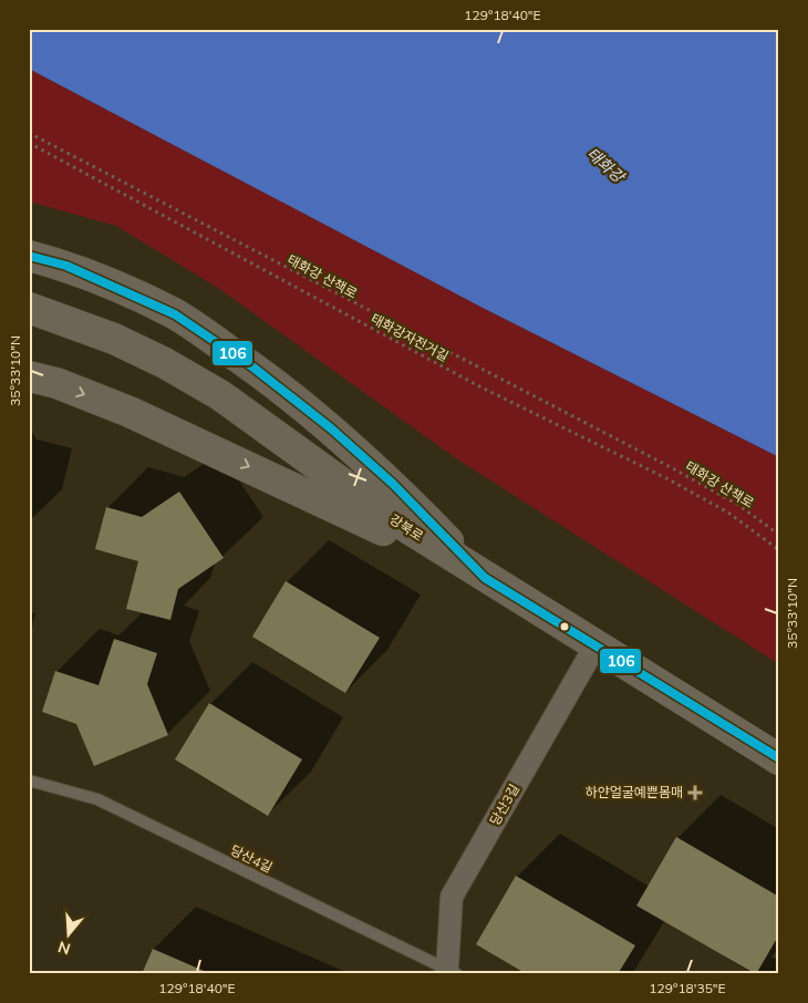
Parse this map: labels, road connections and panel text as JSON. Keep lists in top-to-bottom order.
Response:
{
  "streets": {
    "street": ["강북로", "당산3길"],
    "lane": ["당산4길"],
    "path": ["태화강 산책로", "태화강자전거길"]
  },
  "crossings": [
    ["강북로", "당산3길"],
    ["당산3길", "당산4길"]
  ],
  "water": ["태화강"],
  "places": {
    "health": ["하얀얼굴예쁜몸매"]
  },
  "lines": ["transit line 106"],
  "north": "bottom",
  "coordinates": ["129°18'40\"E", "35°33'10\"N", "129°18'35\"E"]
}
